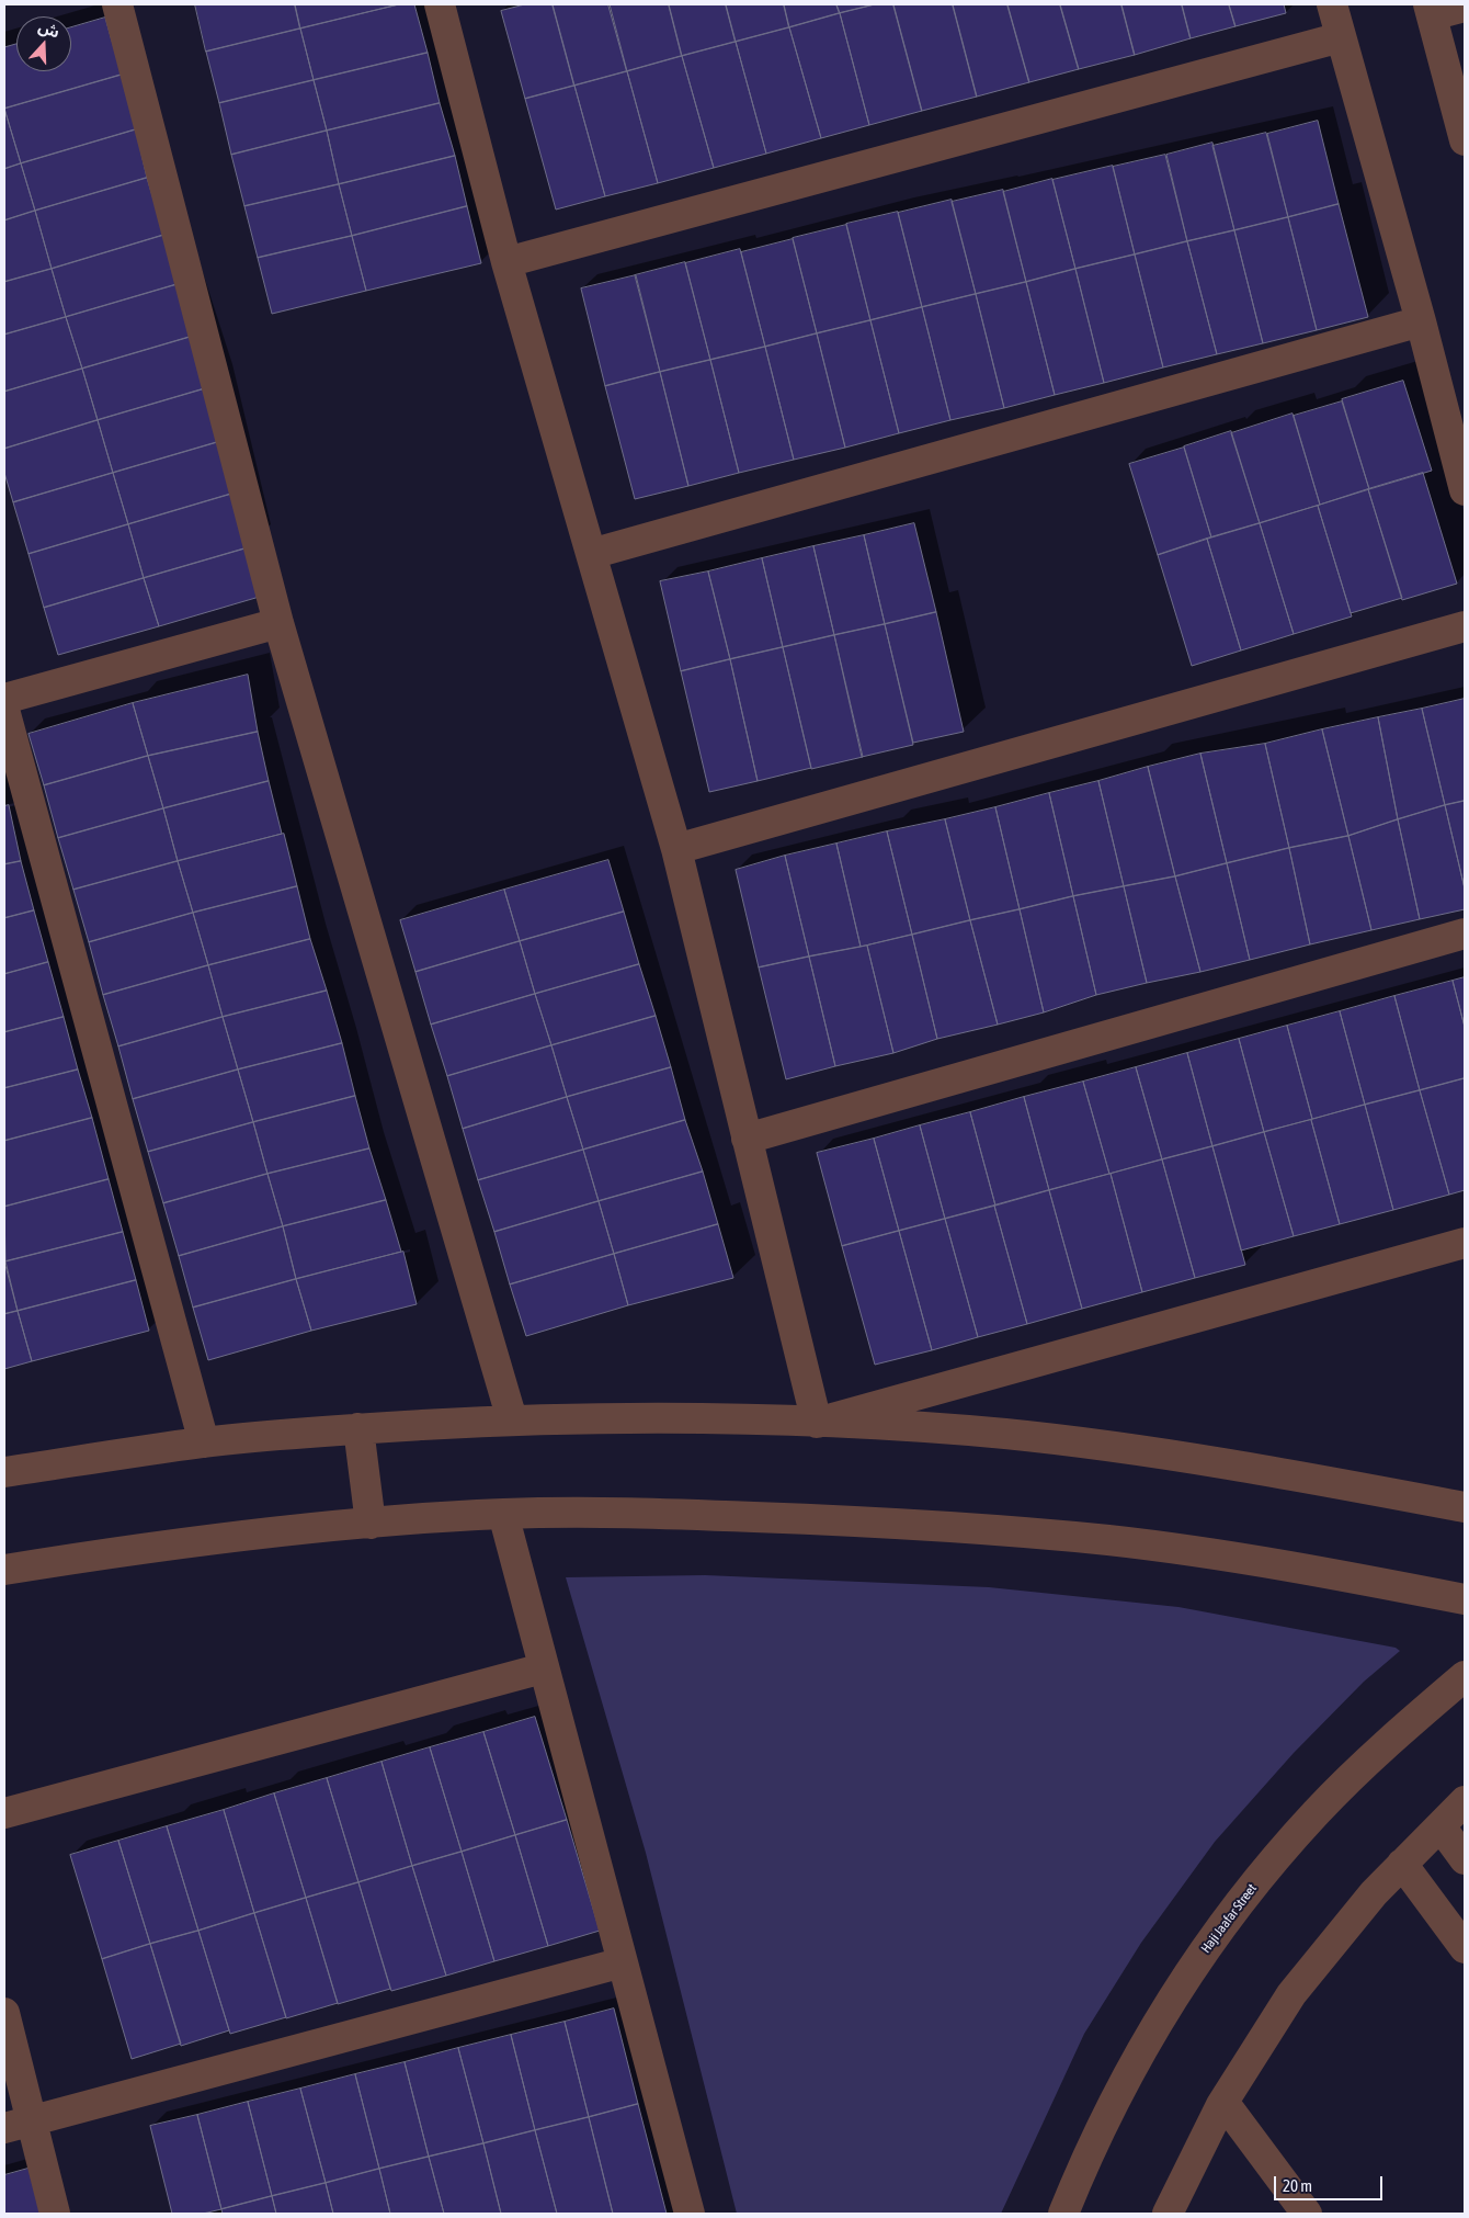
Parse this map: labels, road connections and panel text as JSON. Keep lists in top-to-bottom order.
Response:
{
  "streets": {
    "street": ["Haji Jaafar Street"]
  },
  "scale_bar": "20 m",
  "north": "top"
}
